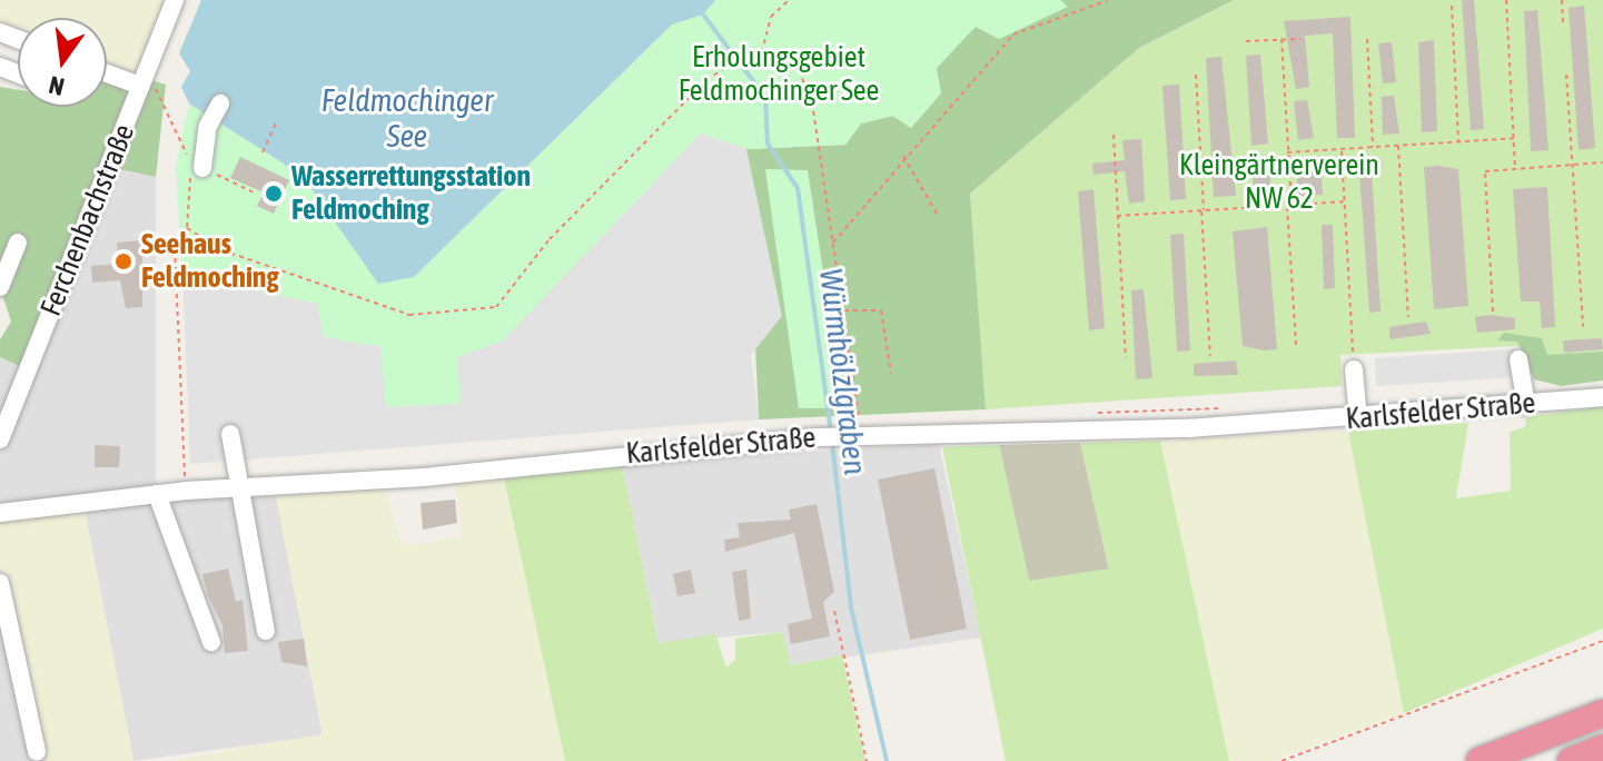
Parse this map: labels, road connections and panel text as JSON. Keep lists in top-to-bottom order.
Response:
{
  "streets": {
    "street": ["Ferchenbachstraße", "Karlsfelder Straße"]
  },
  "water": ["Feldmochinger See", "Würmhölzlgraben"],
  "parks": ["Erholungsgebiet Feldmochinger See", "Kleingärtnerverein NW 62"],
  "places": ["Wasserrettungsstation Feldmoching", "Seehaus Feldmoching"],
  "north": "bottom"
}
